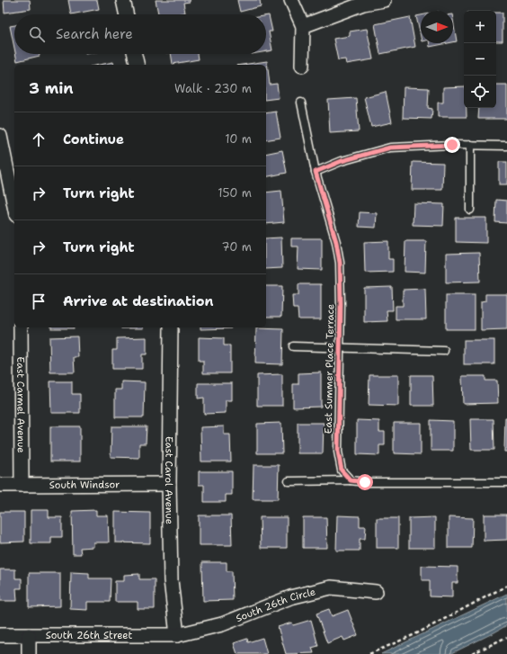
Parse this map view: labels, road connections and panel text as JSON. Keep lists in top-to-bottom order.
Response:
{
  "streets": {
    "street": [
      "East Carmel Avenue",
      "East Carol Avenue",
      "South Windsor",
      "South 26th Circle",
      "South 26th Street"
    ],
    "lane": ["East Summer Place Terrace"]
  },
  "crossings": [
    ["East Carmel Avenue", "South Windsor"],
    ["East Carol Avenue", "South Windsor"],
    ["East Carol Avenue", "South 26th Circle"],
    ["East Carol Avenue", "South 26th Street"],
    ["South 26th Circle", "South 26th Street"]
  ],
  "north": "right",
  "page": {
    "map_buttons": ["+", "−"],
    "search": "Search here",
    "heading": ["3 min", "Walk · 230 m"],
    "list": [
      ["Continue", "10 m"],
      ["Turn right", "150 m"],
      ["Turn right", "70 m"],
      "Arrive at destination"
    ]
  }
}
